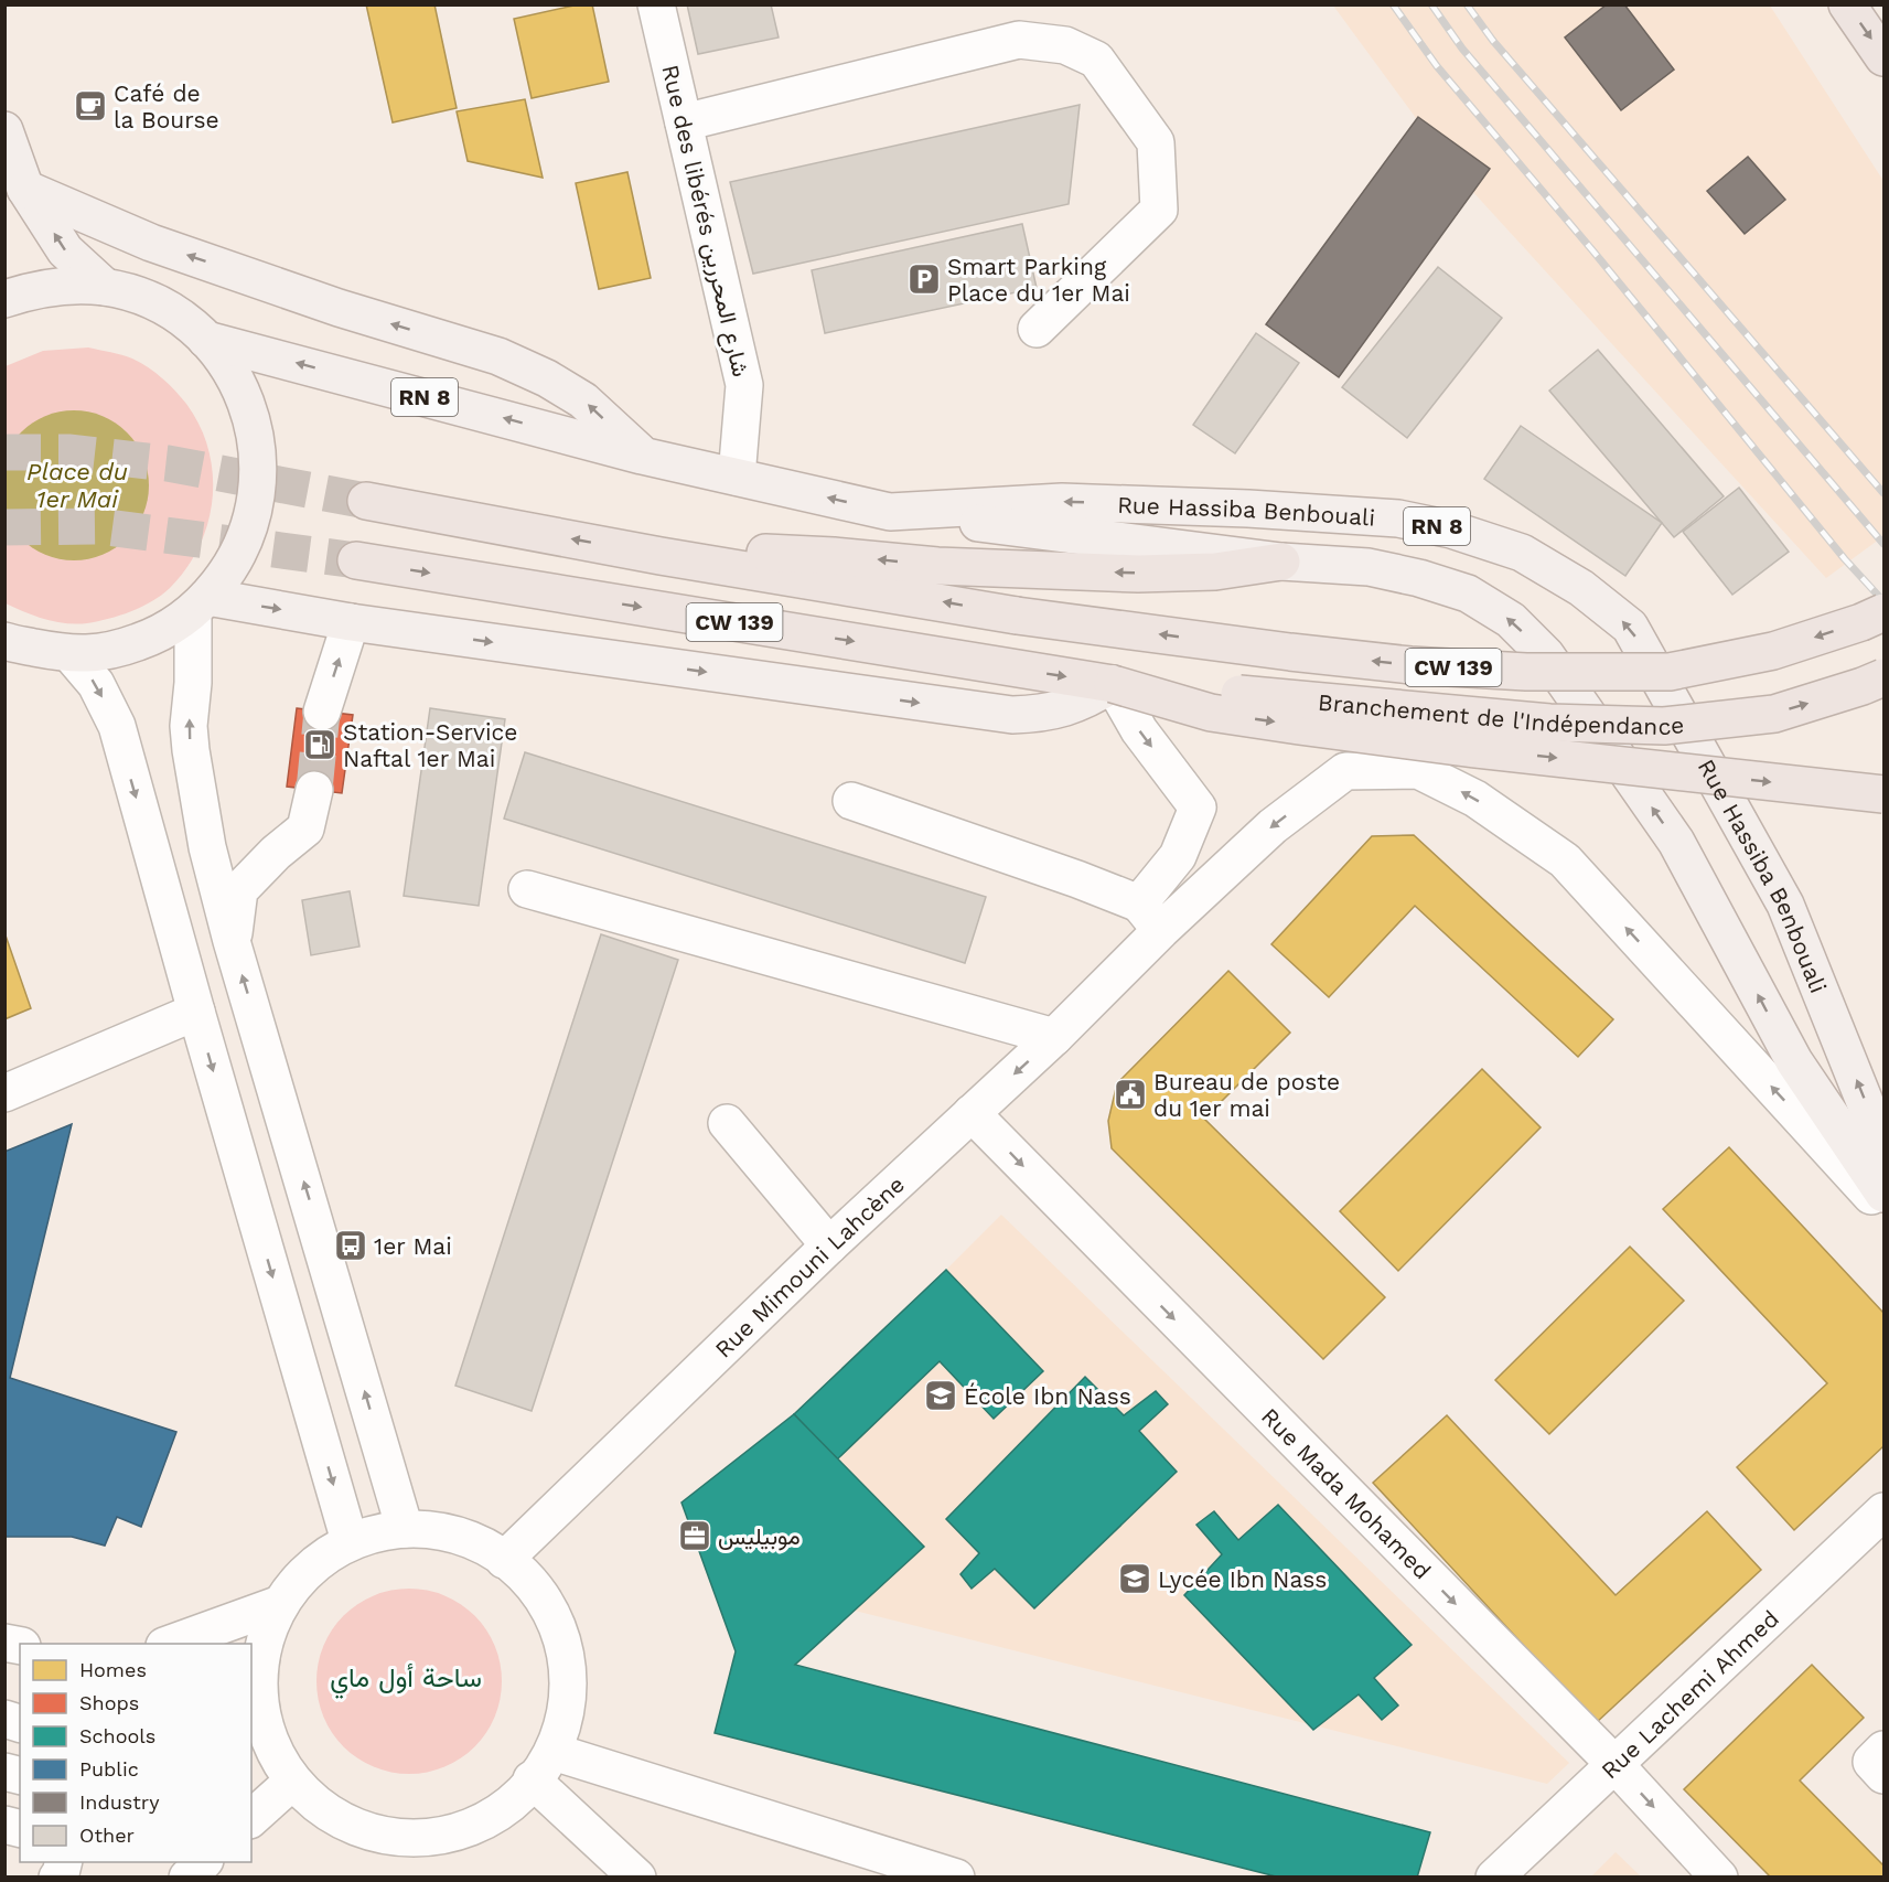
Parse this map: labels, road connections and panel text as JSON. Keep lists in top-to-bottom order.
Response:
{
  "streets": {
    "highway": ["CW 139", "Branchement de l'Indépendance"],
    "main road": ["RN 8", "Rue Hassiba Benbouali"],
    "street": [
      "Rue des libérés شارع المحررين",
      "Rue Mimouni Lahcène",
      "Rue Mada Mohamed",
      "Rue Lachemi Ahmed"
    ]
  },
  "crossings": [
    ["Rue des libérés شارع المحررين", "Rue Hassiba Benbouali"],
    ["RN 8", "Rue Hassiba Benbouali"],
    ["CW 139", "Branchement de l'Indépendance"],
    ["Rue Mimouni Lahcène", "Rue Mada Mohamed"],
    ["Rue Mada Mohamed", "Rue Lachemi Ahmed"]
  ],
  "one_way": ["Rue Hassiba Benbouali", "Rue Mada Mohamed"],
  "districts": ["ساحة أول ماي"],
  "water": ["Place du 1er Mai"],
  "places": {
    "cafe": ["Café de la Bourse"],
    "parking": ["Smart Parking Place du 1er Mai"],
    "fuel station": ["Station-Service Naftal 1er Mai"],
    "public building": ["Bureau de poste du 1er mai"],
    "bus stop": ["1er Mai"],
    "school or university": ["École Ibn Nass", "Lycée Ibn Nass"],
    "office": ["موبيليس"]
  },
  "legend": [
    "Homes",
    "Shops",
    "Schools",
    "Public",
    "Industry",
    "Other"
  ]
}
